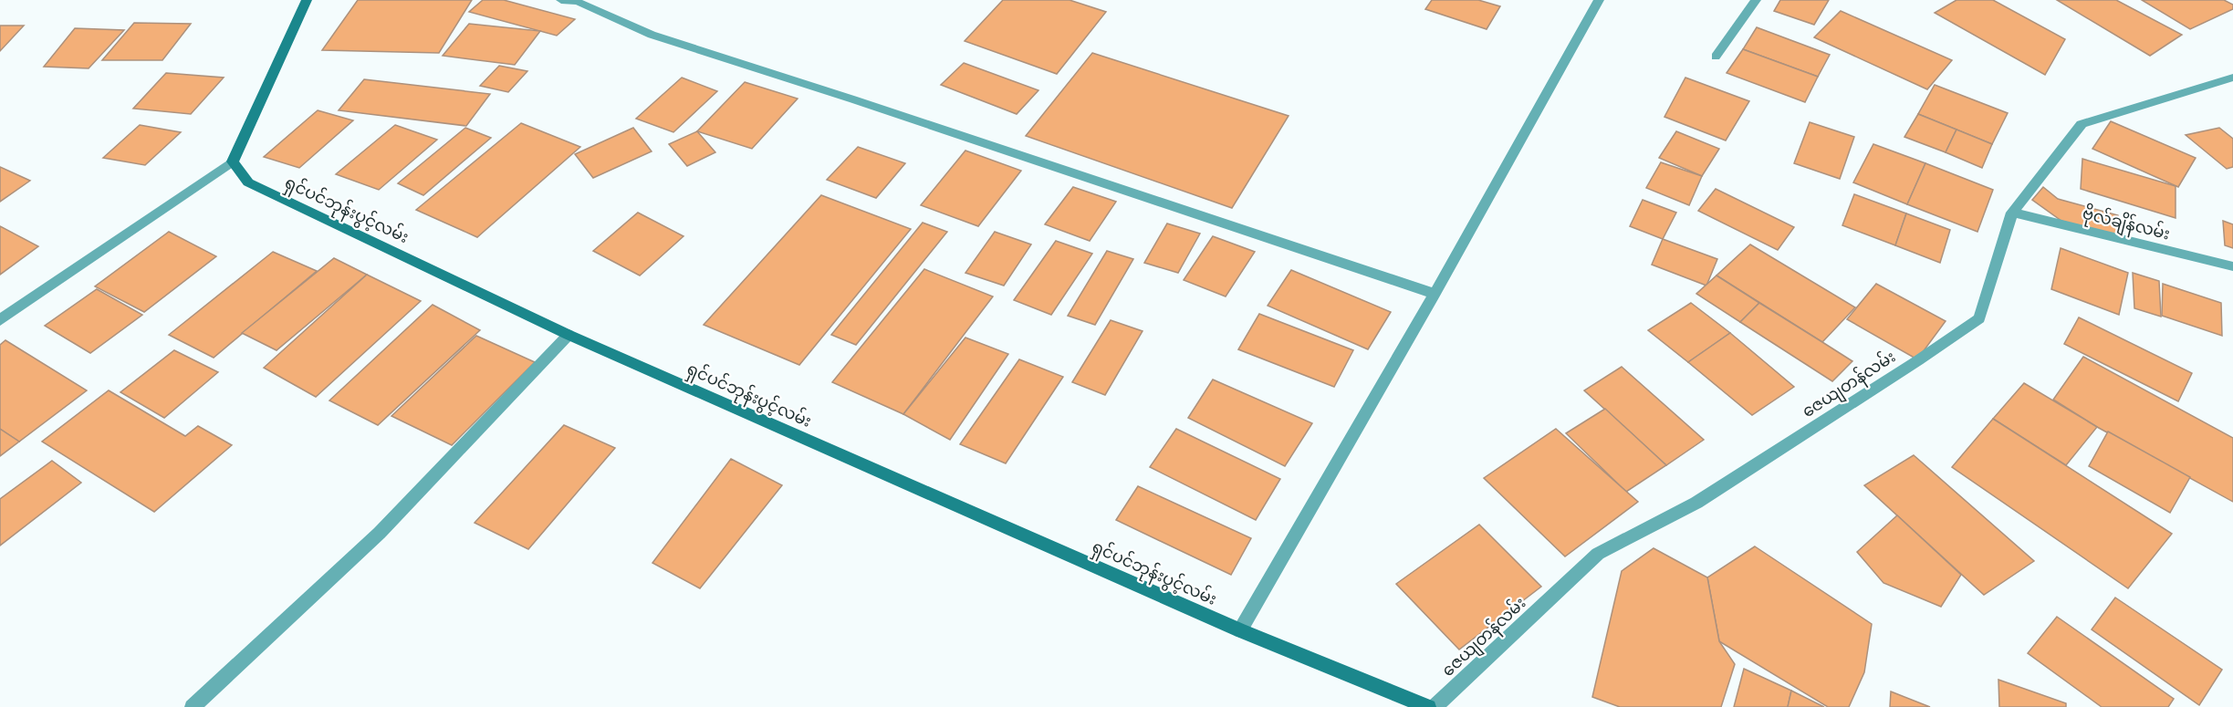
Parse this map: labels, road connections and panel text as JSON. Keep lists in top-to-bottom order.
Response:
{
  "streets": {
    "street": ["ရှင်ပင်ဘုန်းပွင့်လမ်း", "ဗိုလ်ချိန်လမ်း", "ဇေယျတန်လမ်း"]
  },
  "crossings": [
    ["ဗိုလ်ချိန်လမ်း", "ဇေယျတန်လမ်း"]
  ]
}
